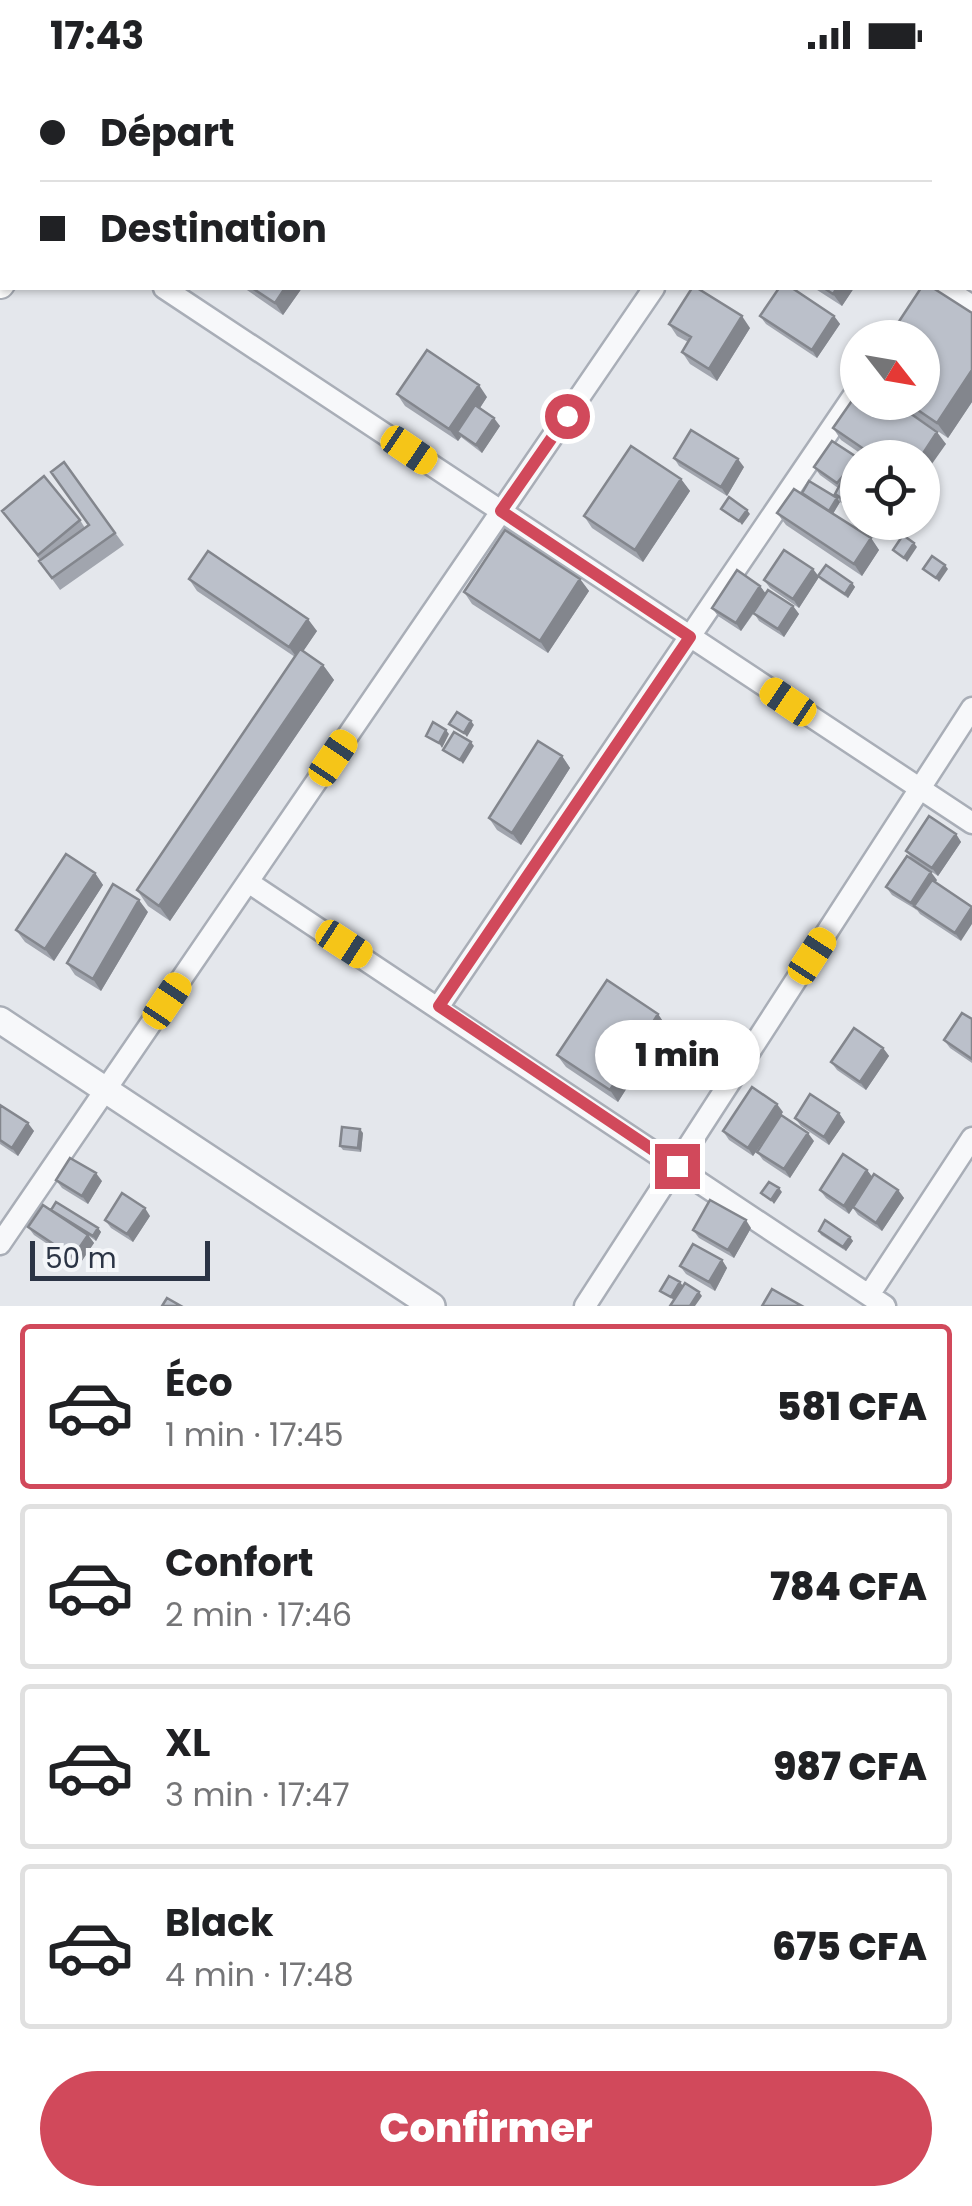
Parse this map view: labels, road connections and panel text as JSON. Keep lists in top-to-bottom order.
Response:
{
  "scale_bar": "50 m",
  "north": "bottom right",
  "page": {
    "status": "17:43",
    "banner": ["Départ", "Destination"],
    "bubble": "1 min",
    "scale": "50 m",
    "list": [
      {
        "name": "Éco",
        "note": "1 min · 17:45",
        "value": "581 CFA"
      },
      {
        "name": "Confort",
        "note": "2 min · 17:46",
        "value": "784 CFA"
      },
      {
        "name": "XL",
        "note": "3 min · 17:47",
        "value": "987 CFA"
      },
      {
        "name": "Black",
        "note": "4 min · 17:48",
        "value": "675 CFA"
      }
    ],
    "buttons": "Confirmer"
  }
}
